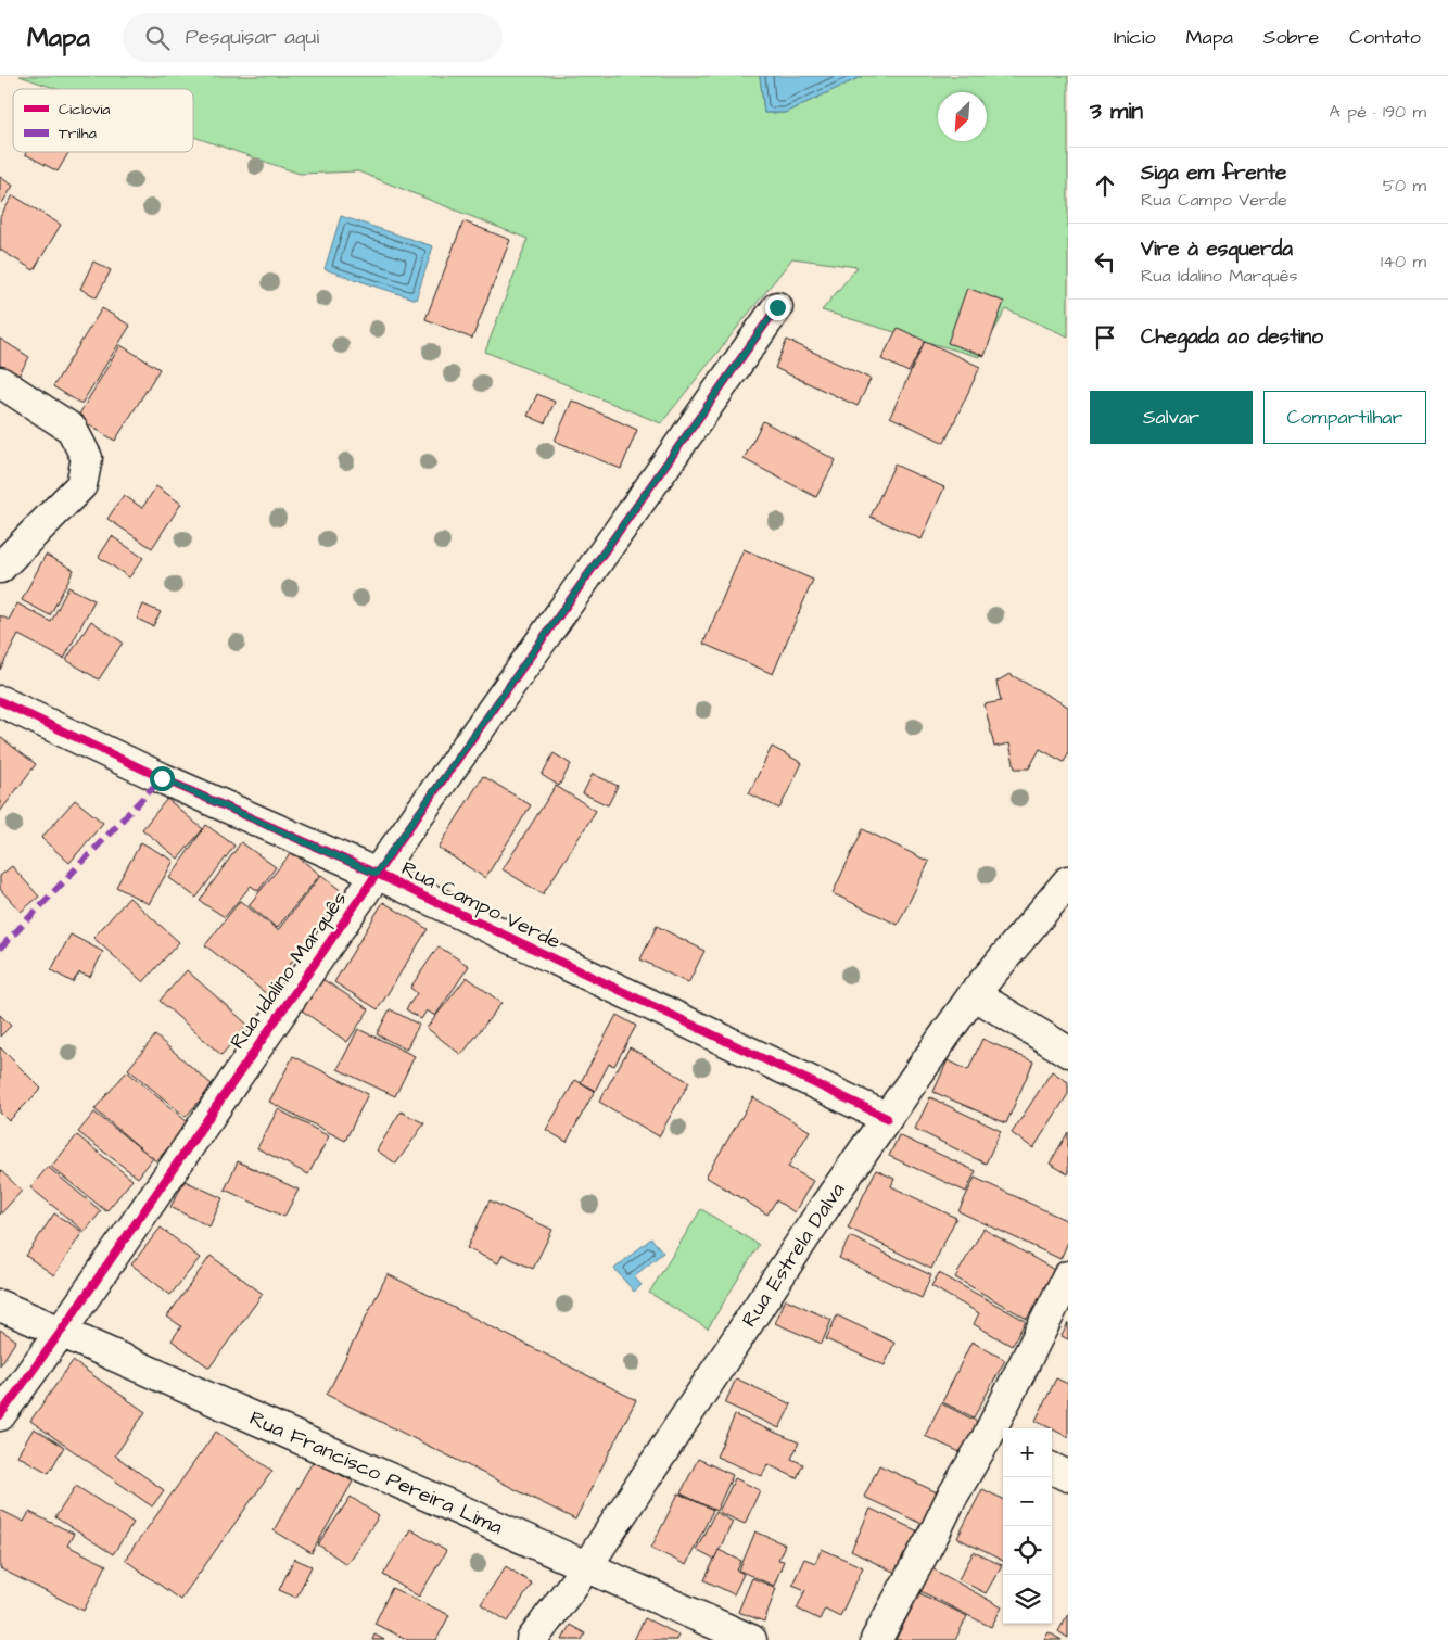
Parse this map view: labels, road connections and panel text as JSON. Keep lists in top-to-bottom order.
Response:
{
  "streets": {
    "street": [
      "Rua Campo Verde",
      "Rua Idalino Marquês",
      "Rua Estrela Dalva",
      "Rua Francisco Pereira Lima"
    ]
  },
  "crossings": [
    ["Rua Campo Verde", "Rua Idalino Marquês"],
    ["Rua Campo Verde", "Rua Estrela Dalva"],
    ["Rua Idalino Marquês", "Rua Francisco Pereira Lima"],
    ["Rua Estrela Dalva", "Rua Francisco Pereira Lima"]
  ],
  "legend": ["Ciclovia", "Trilha"],
  "north": "bottom left",
  "page": {
    "header": "Mapa",
    "search": "Pesquisar aqui",
    "nav": [
      "Início",
      "Mapa",
      "Sobre",
      "Contato"
    ],
    "heading": ["3 min", "A pé · 190 m"],
    "list": [
      ["Siga em frente", "Rua Campo Verde", "50 m"],
      ["Vire à esquerda", "Rua Idalino Marquês", "140 m"],
      "Chegada ao destino"
    ],
    "buttons": ["Salvar", "Compartilhar"],
    "map_buttons": ["+", "−"]
  }
}
